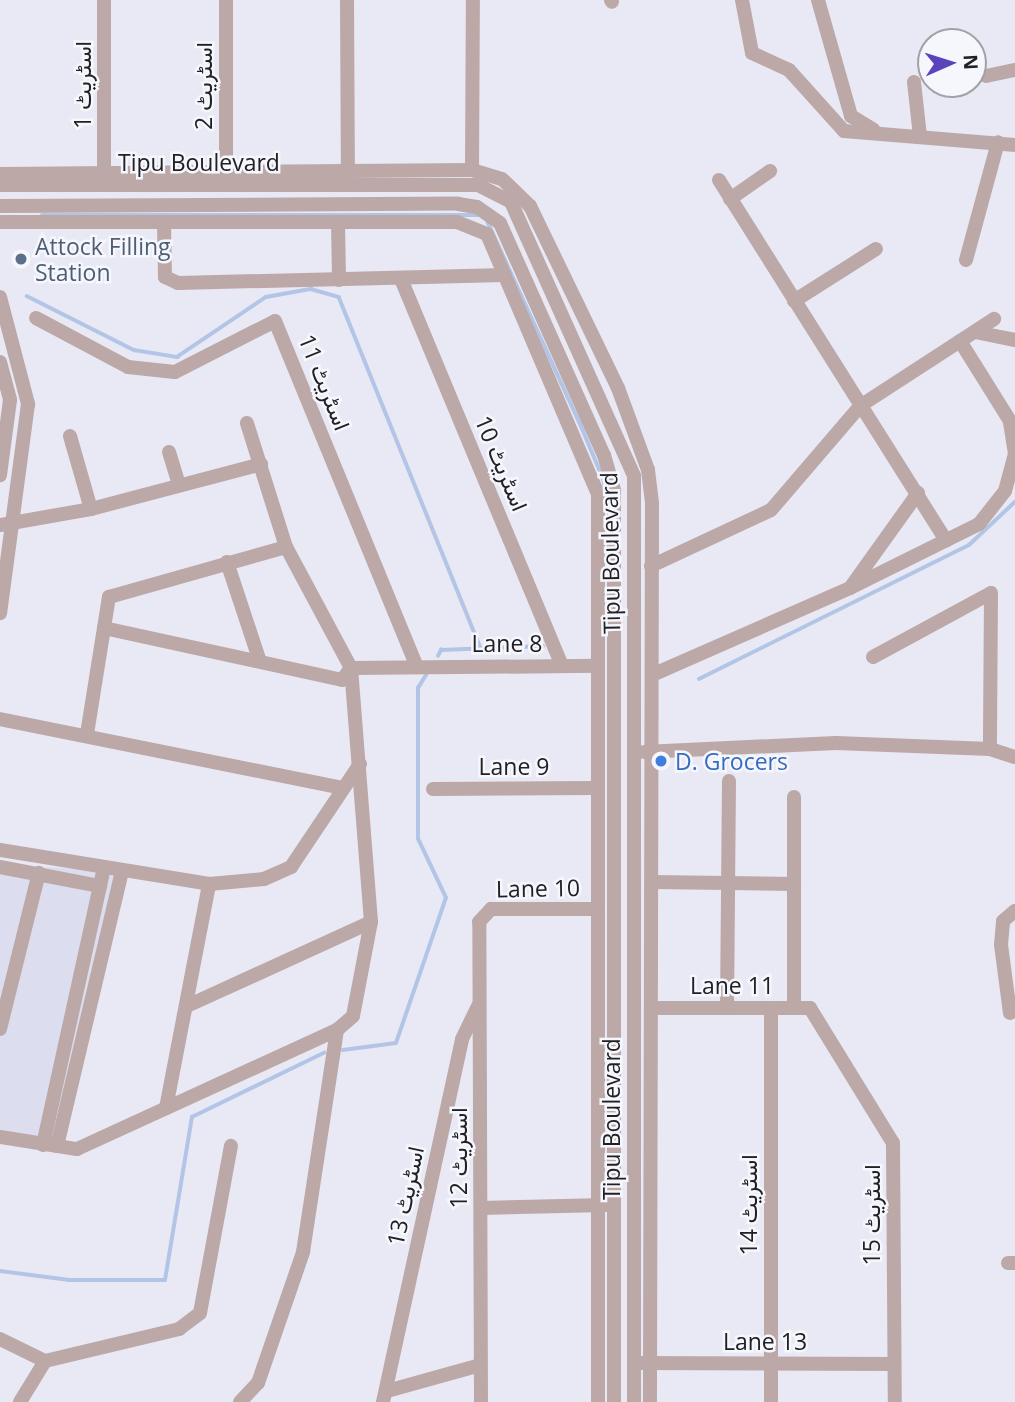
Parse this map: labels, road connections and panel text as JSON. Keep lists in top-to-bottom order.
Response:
{
  "streets": {
    "street": [
      "اسٹریٹ 1",
      "اسٹریٹ 2",
      "Tipu Boulevard",
      "اسٹریٹ 11",
      "اسٹریٹ 10",
      "Lane 8",
      "Lane 9",
      "Lane 10",
      "Lane 11",
      "اسٹریٹ 12",
      "اسٹریٹ 13",
      "اسٹریٹ 14",
      "اسٹریٹ 15",
      "Lane 13"
    ]
  },
  "crossings": [
    ["Tipu Boulevard", "Lane 13"],
    ["اسٹریٹ 11", "Lane 8"],
    ["اسٹریٹ 10", "Lane 8"],
    ["Lane 10", "اسٹریٹ 12"],
    ["Lane 11", "اسٹریٹ 14"],
    ["Lane 11", "اسٹریٹ 15"],
    ["اسٹریٹ 12", "اسٹریٹ 13"],
    ["اسٹریٹ 14", "Lane 13"],
    ["اسٹریٹ 15", "Lane 13"]
  ],
  "places": ["Attock Filling Station", "D. Grocers"],
  "north": "right"
}
